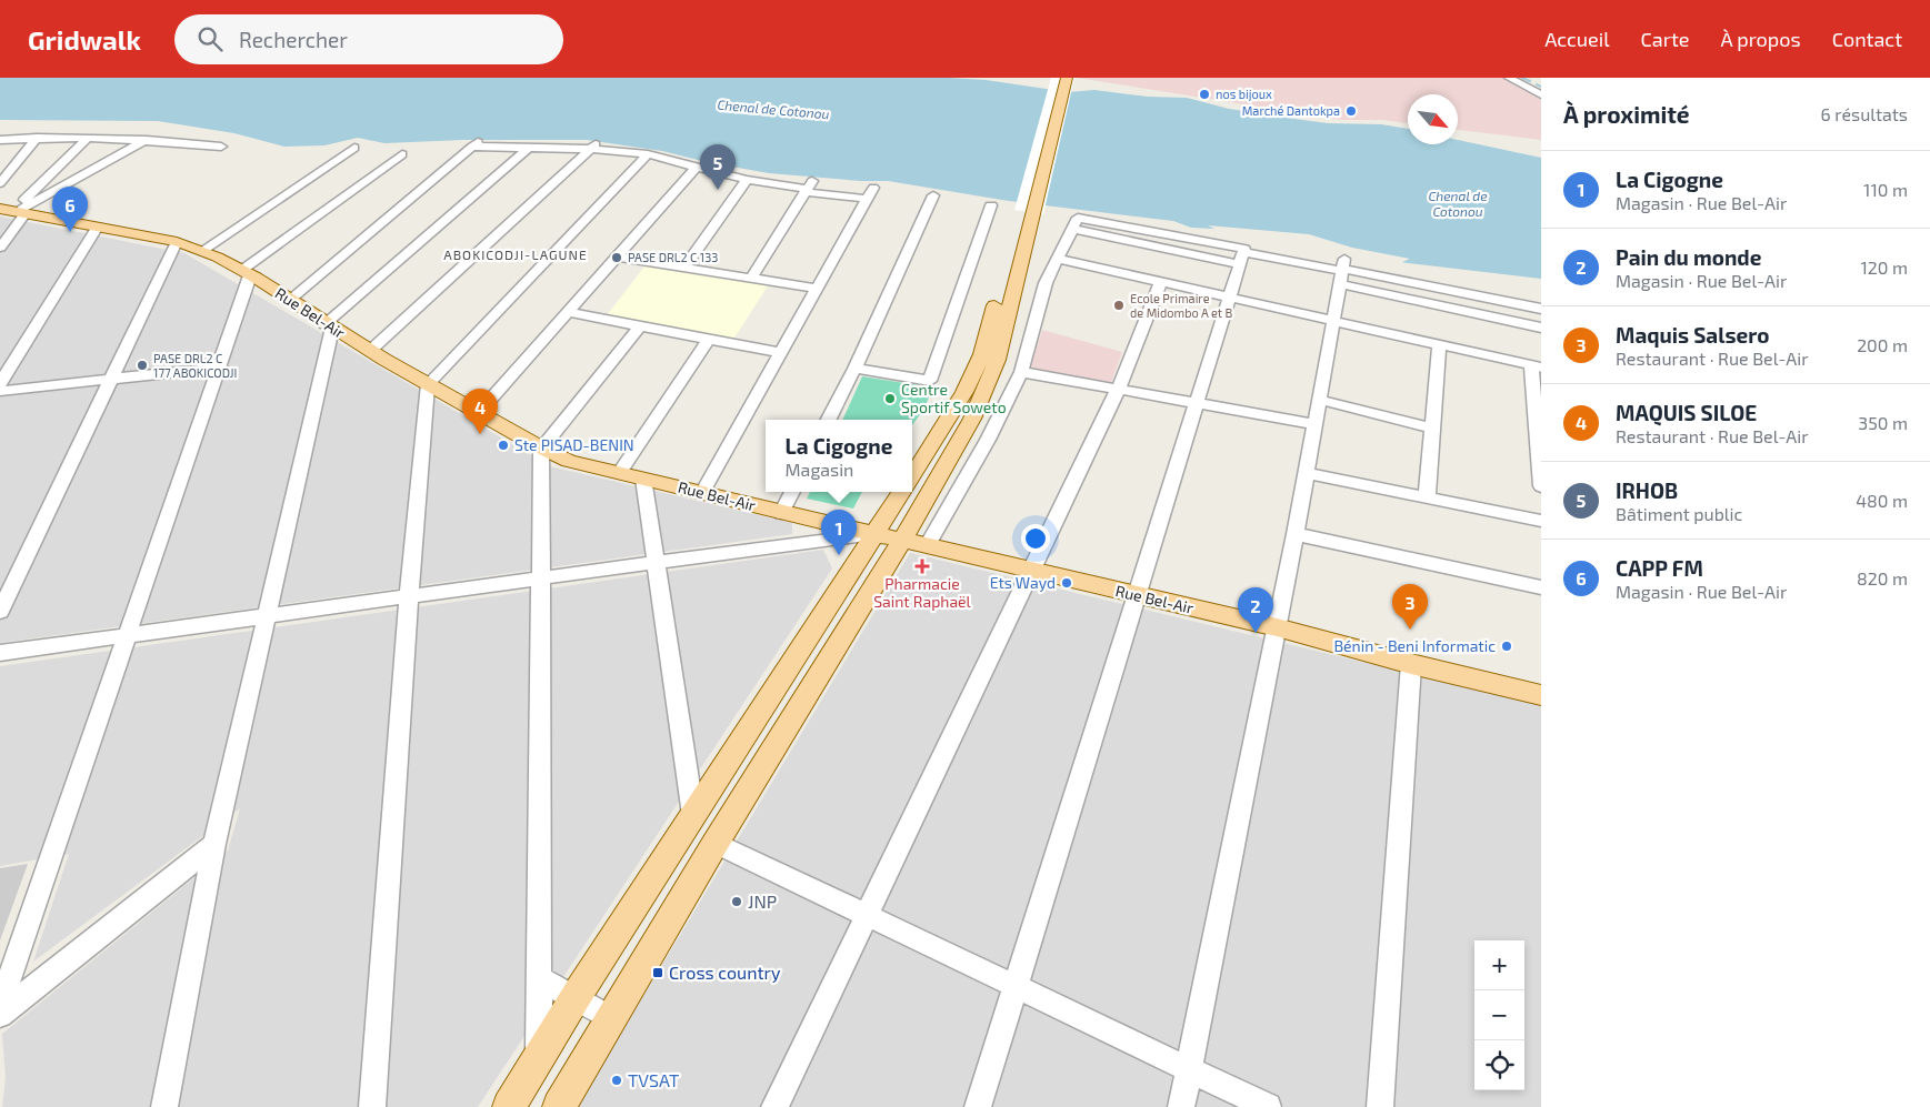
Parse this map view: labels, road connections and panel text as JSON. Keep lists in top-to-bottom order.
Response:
{
  "streets": {
    "main road": ["Rue Bel-Air"]
  },
  "districts": ["ABOKICODJI-LAGUNE"],
  "water": ["Chenal de Cotonou"],
  "places": {
    "other": [
      "nos bijoux",
      "Marché Dantokpa",
      "PASE DRL2 C 133",
      "Ecole Primaire de Midombo A et B",
      "PASE DRL2 C 177 ABOKICODJI",
      "Centre Sportif Soweto",
      "Ste PISAD-BENIN",
      "Ets Wayd",
      "Bénin - Beni Informatic",
      "JNP",
      "TVSAT"
    ],
    "health": ["Pharmacie Saint Raphaël"],
    "transit": ["Cross country"]
  },
  "north": "bottom right",
  "page": {
    "header": "Gridwalk",
    "search": "Rechercher",
    "nav": [
      "Accueil",
      "Carte",
      "À propos",
      "Contact"
    ],
    "heading": ["À proximité", "6 résultats"],
    "pins": [
      "5",
      "6",
      "4",
      "1",
      "3",
      "2"
    ],
    "list": [
      {
        "mark": "1",
        "name": "La Cigogne",
        "note": "Magasin · Rue Bel-Air",
        "value": "110 m"
      },
      {
        "mark": "2",
        "name": "Pain du monde",
        "note": "Magasin · Rue Bel-Air",
        "value": "120 m"
      },
      {
        "mark": "3",
        "name": "Maquis Salsero",
        "note": "Restaurant · Rue Bel-Air",
        "value": "200 m"
      },
      {
        "mark": "4",
        "name": "MAQUIS SILOE",
        "note": "Restaurant · Rue Bel-Air",
        "value": "350 m"
      },
      {
        "mark": "5",
        "name": "IRHOB",
        "note": "Bâtiment public",
        "value": "480 m"
      },
      {
        "mark": "6",
        "name": "CAPP FM",
        "note": "Magasin · Rue Bel-Air",
        "value": "820 m"
      }
    ],
    "popup": ["La Cigogne", "Magasin"],
    "map_buttons": ["+", "−"]
  }
}
